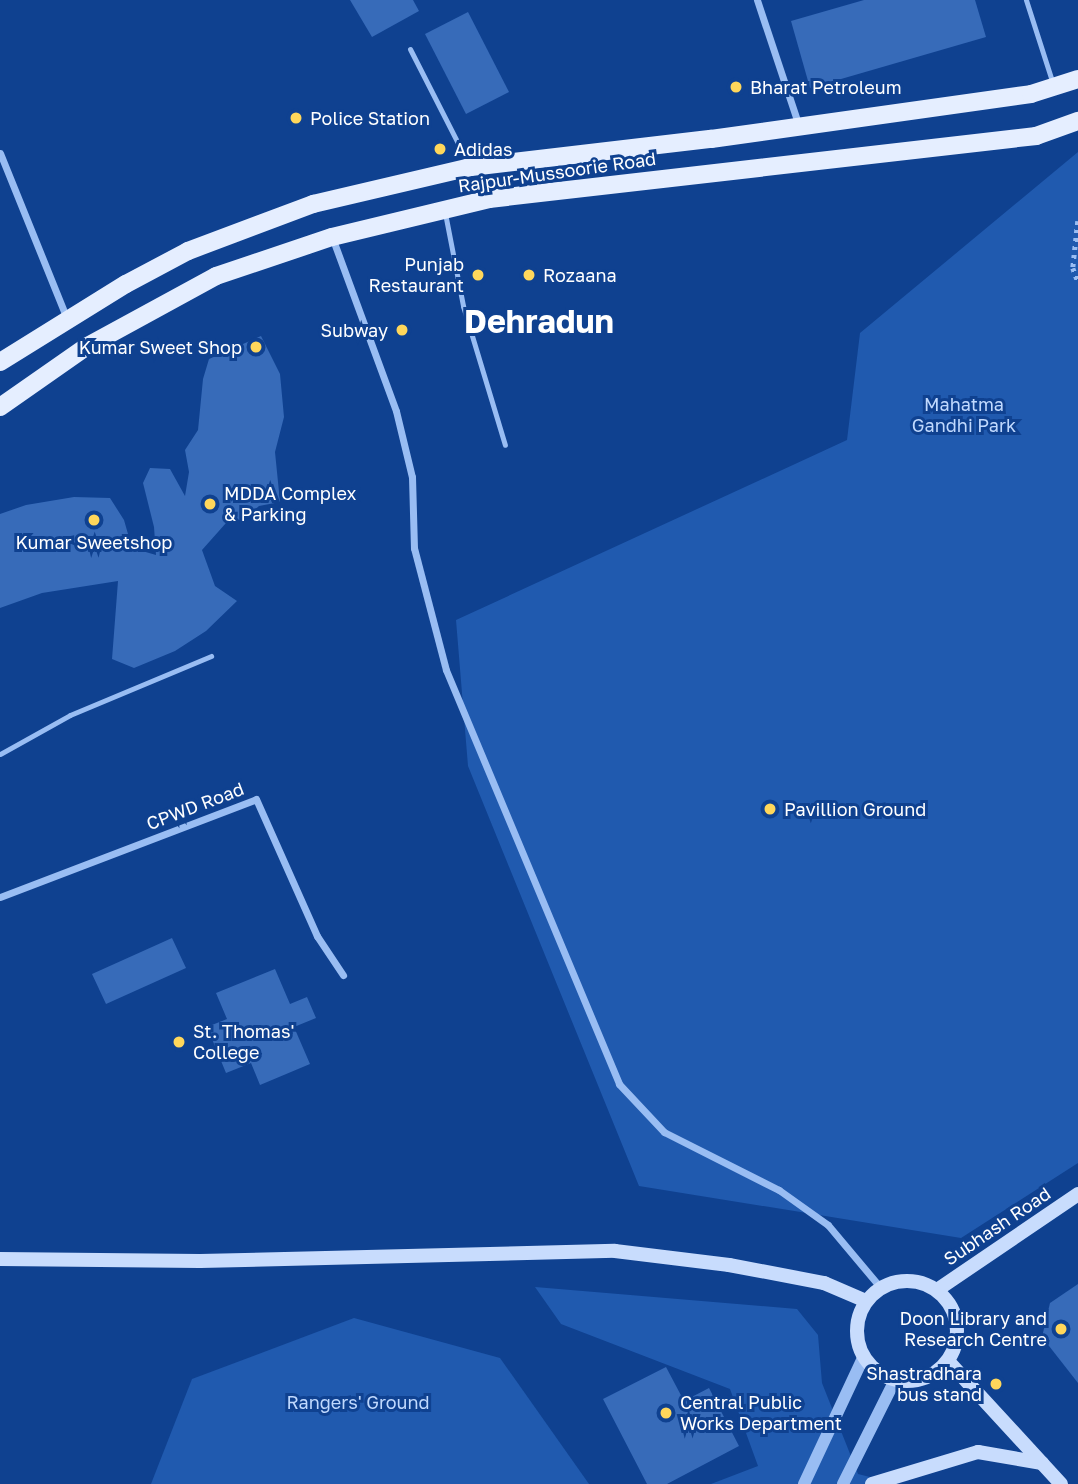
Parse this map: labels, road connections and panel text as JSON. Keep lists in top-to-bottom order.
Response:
{
  "streets": {
    "main road": ["Rajpur-Mussoorie Road", "Subhash Road"],
    "street": ["CPWD Road"]
  },
  "districts": ["Dehradun"],
  "parks": ["Mahatma Gandhi Park", "Rangers' Ground"],
  "places": [
    "Bharat Petroleum",
    "Police Station",
    "Adidas",
    "Punjab Restaurant",
    "Rozaana",
    "Subway",
    "Kumar Sweet Shop",
    "MDDA Complex & Parking",
    "Kumar Sweetshop",
    "Pavillion Ground",
    "St. Thomas' College",
    "Doon Library and Research Centre",
    "Shastradhara bus stand",
    "Central Public Works Department"
  ]
}
